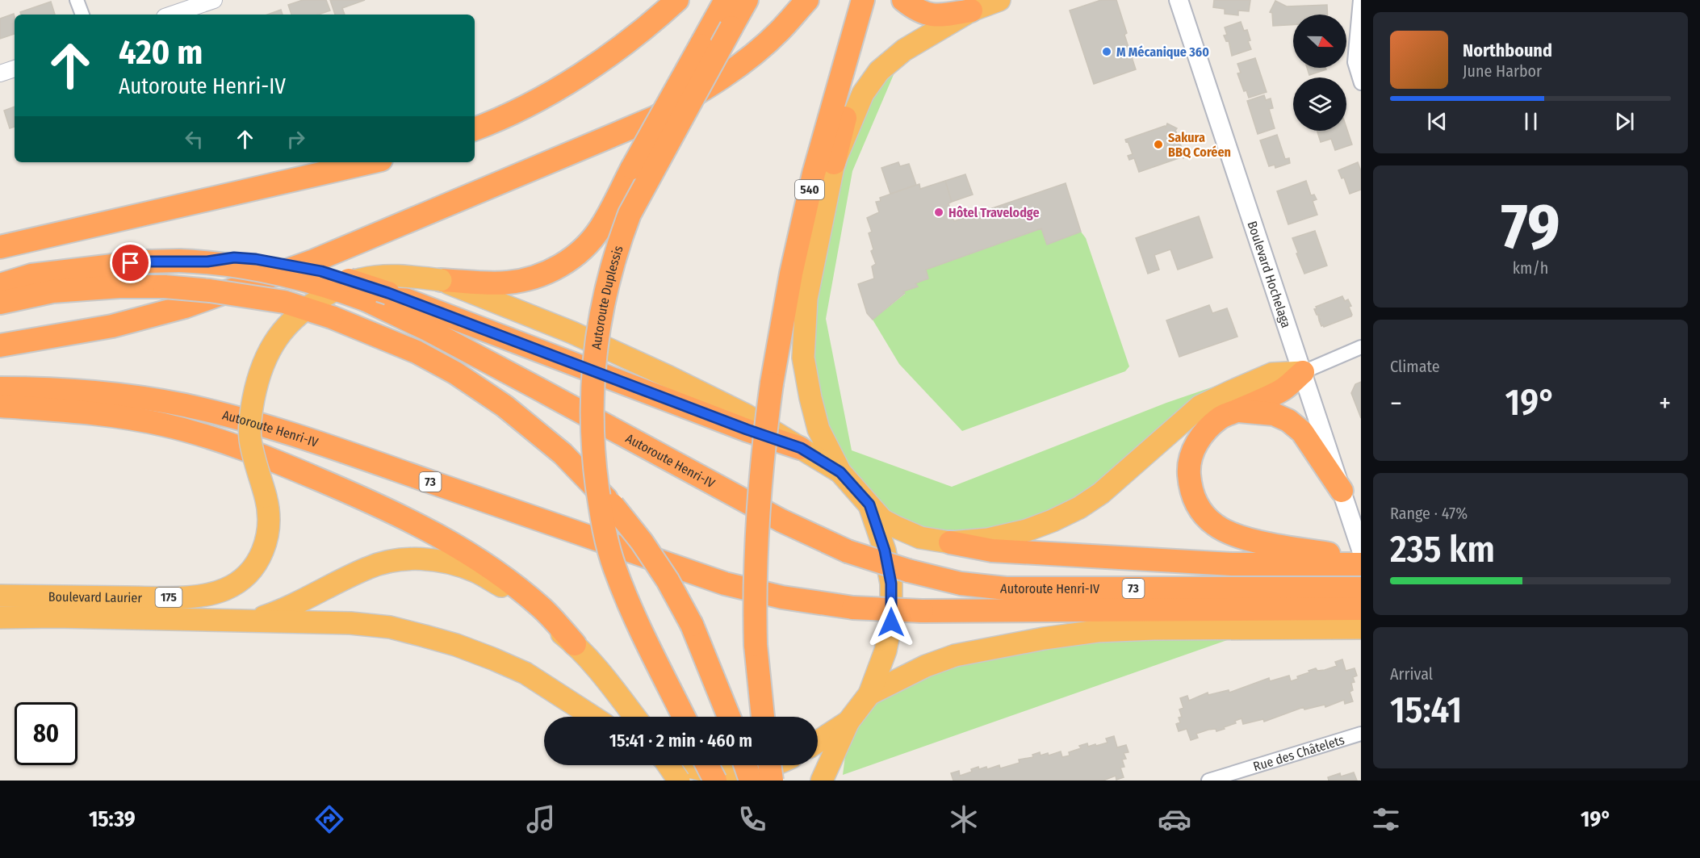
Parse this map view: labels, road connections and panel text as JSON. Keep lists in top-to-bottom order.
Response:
{
  "streets": {
    "highway": [
      "540",
      "Autoroute Duplessis",
      "Autoroute Henri-IV",
      "73",
      "Boulevard Laurier",
      "175"
    ],
    "main road": ["Boulevard Hochelaga"],
    "street": ["Rue des Châtelets"]
  },
  "places": ["M Mécanique 360", "Sakura BBQ Coréen", "Hôtel Travelodge"],
  "north": "right",
  "page": {
    "turn": ["420 m", "Autoroute Henri-IV"],
    "song": ["Northbound", "June Harbor"],
    "tile": [
      ["79", "km/h"],
      "Climate",
      ["Range · 47%", "235 km"],
      ["Arrival", "15:41"]
    ],
    "heat": ["−", "19°", "+"],
    "limit": "80",
    "trip": "15:41 · 2 min · 460 m",
    "tabs": ["15:39", "19°"]
  }
}
